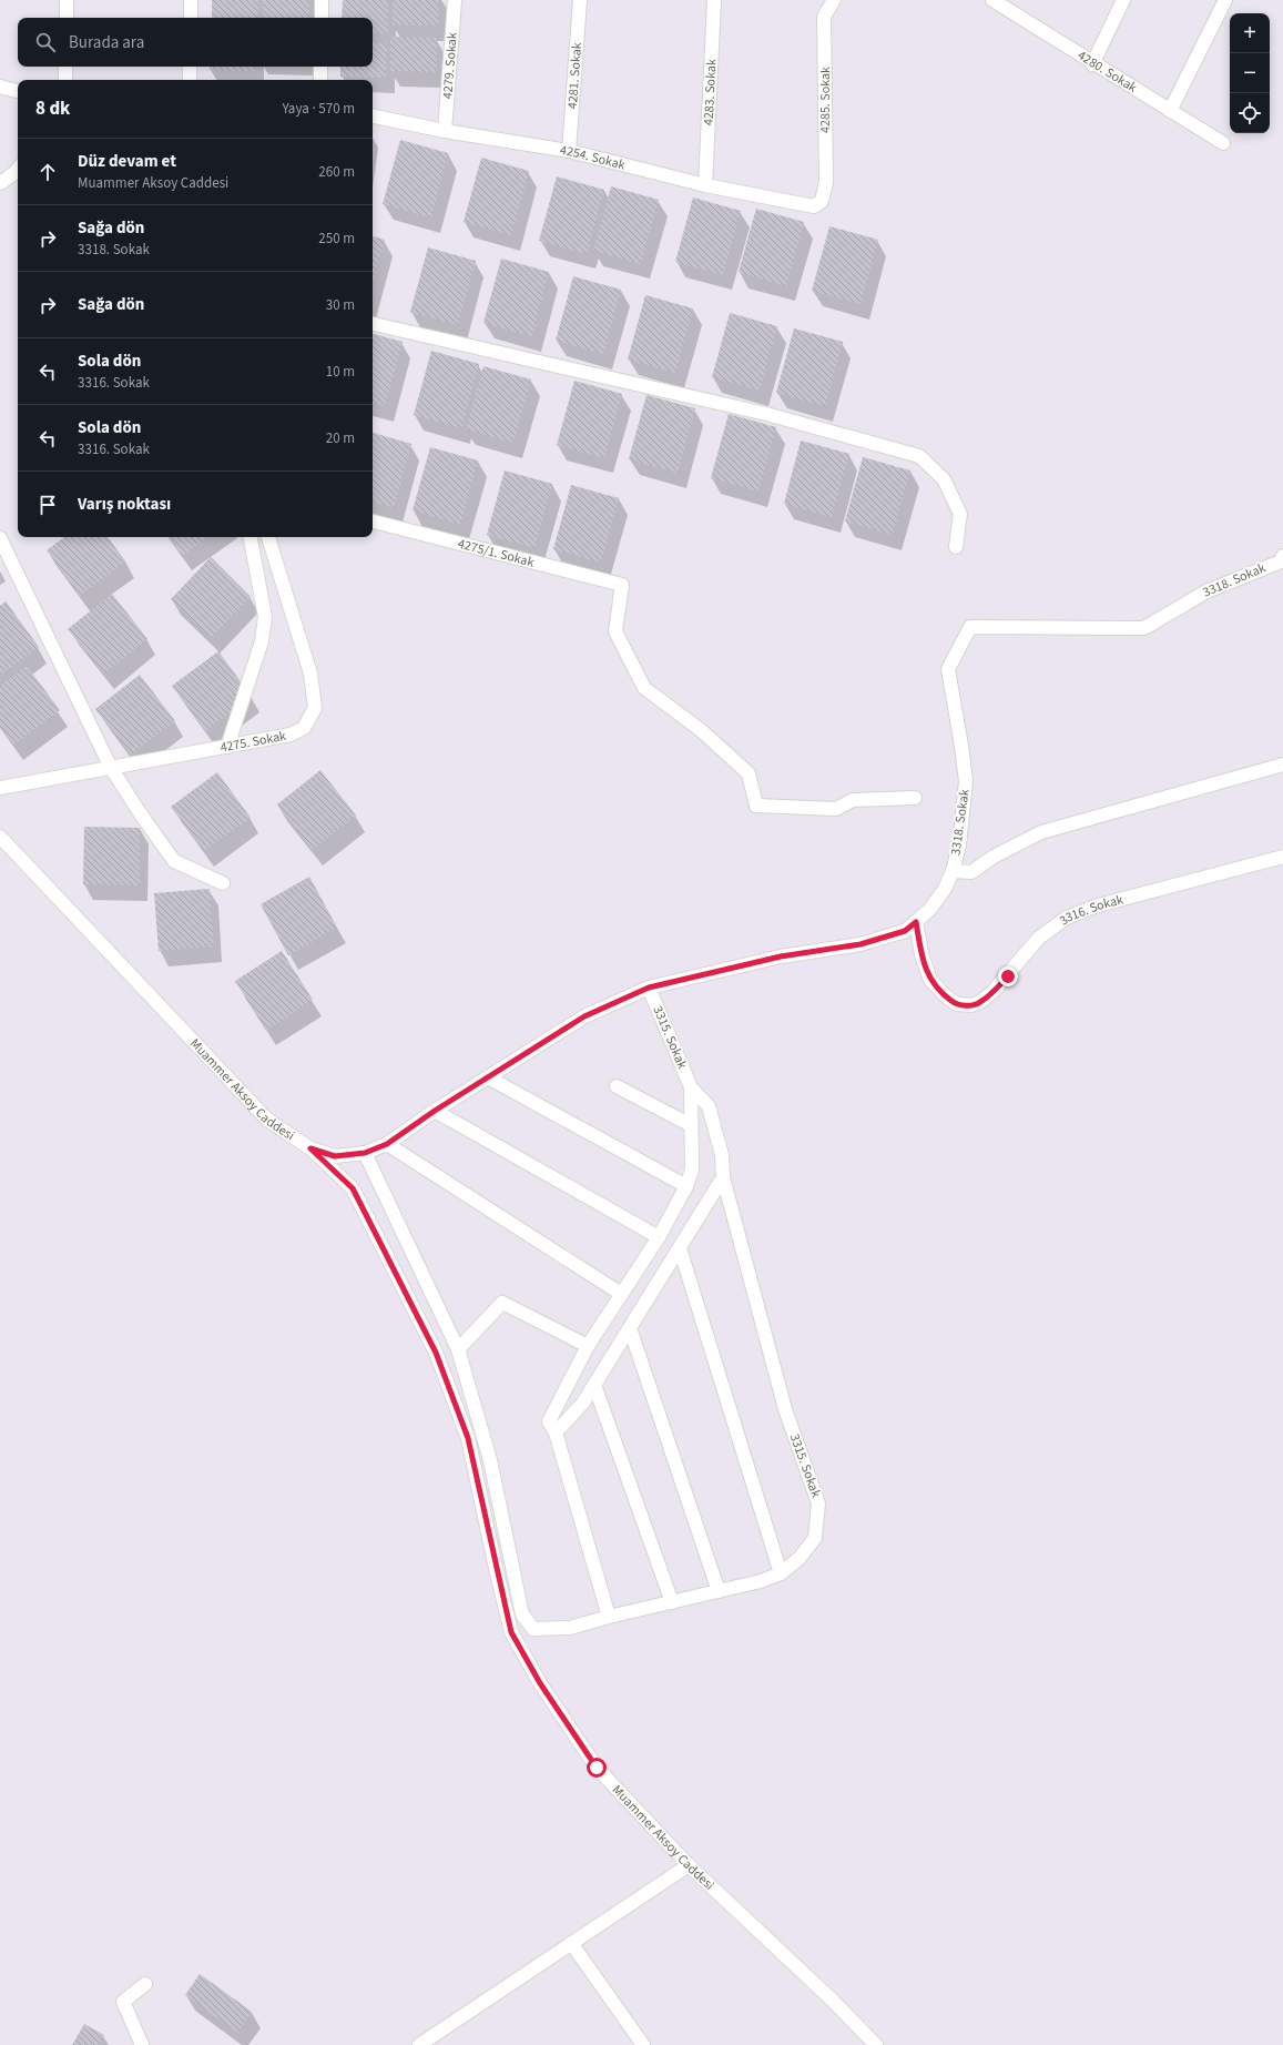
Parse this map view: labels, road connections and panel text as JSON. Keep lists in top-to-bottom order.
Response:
{
  "streets": {
    "street": [
      "4279. Sokak",
      "4280. Sokak",
      "4281. Sokak",
      "4283. Sokak",
      "4285. Sokak",
      "4254. Sokak",
      "4275/1. Sokak",
      "3318. Sokak",
      "4275. Sokak",
      "3316. Sokak",
      "3315. Sokak",
      "Muammer Aksoy Caddesi"
    ]
  },
  "crossings": [
    ["4279. Sokak", "4254. Sokak"],
    ["4281. Sokak", "4254. Sokak"],
    ["4283. Sokak", "4254. Sokak"],
    ["4285. Sokak", "4254. Sokak"],
    ["3318. Sokak", "3316. Sokak"],
    ["3318. Sokak", "3315. Sokak"],
    ["3318. Sokak", "Muammer Aksoy Caddesi"]
  ],
  "page": {
    "map_buttons": ["+", "−"],
    "search": "Burada ara",
    "heading": ["8 dk", "Yaya · 570 m"],
    "list": [
      ["Düz devam et", "Muammer Aksoy Caddesi", "260 m"],
      ["Sağa dön", "3318. Sokak", "250 m"],
      ["Sağa dön", "30 m"],
      ["Sola dön", "3316. Sokak", "10 m"],
      ["Sola dön", "3316. Sokak", "20 m"],
      "Varış noktası"
    ]
  }
}
